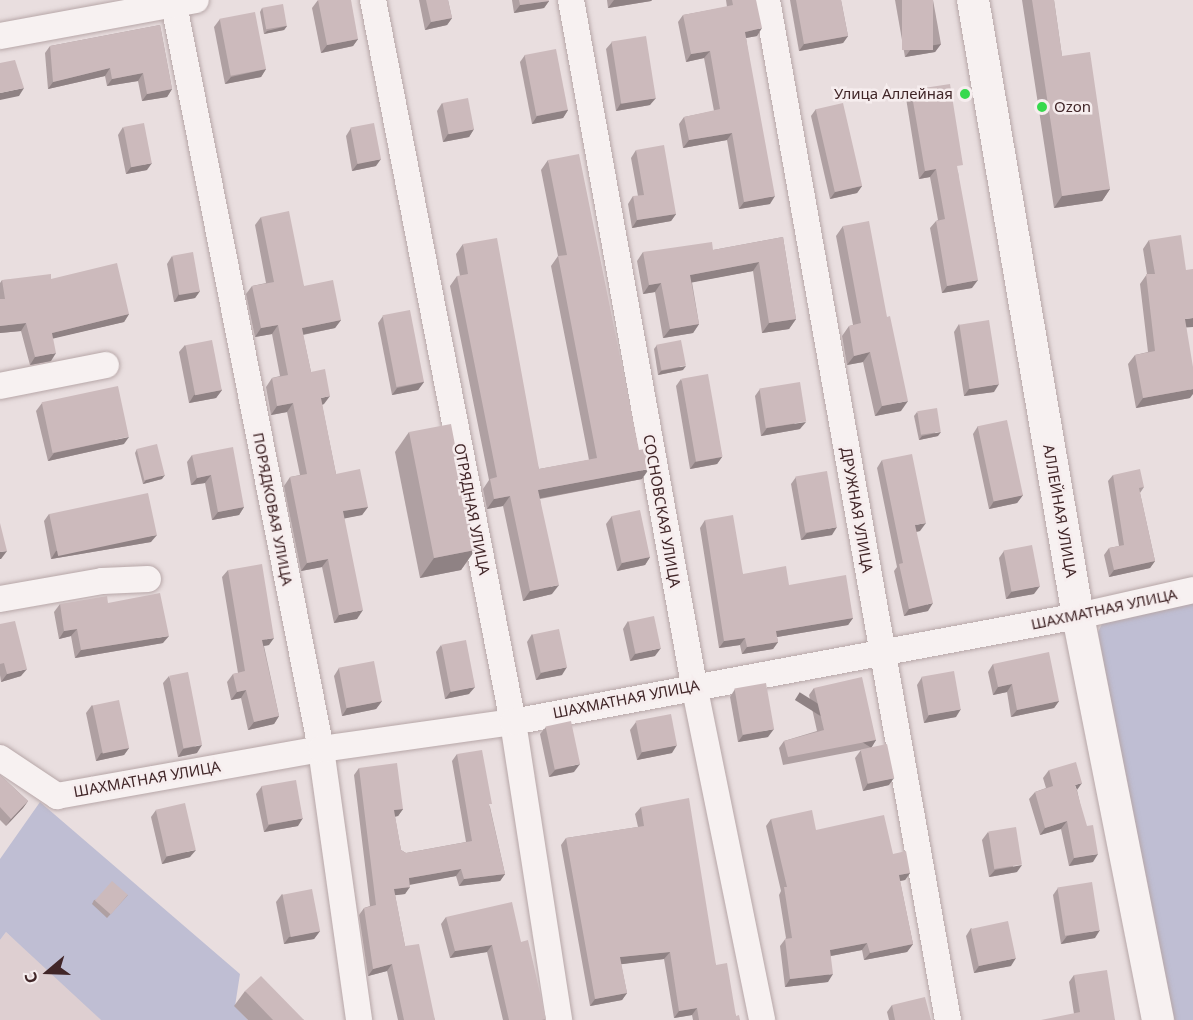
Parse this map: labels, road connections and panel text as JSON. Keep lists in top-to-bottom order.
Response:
{
  "streets": {
    "street": [
      "ПОРЯДКОВАЯ УЛИЦА",
      "ОТРЯДНАЯ УЛИЦА",
      "ДРУЖНАЯ УЛИЦА",
      "СОСНОВСКАЯ УЛИЦА",
      "АЛЛЕЙНАЯ УЛИЦА",
      "ШАХМАТНАЯ УЛИЦА"
    ]
  },
  "crossings": [
    ["ПОРЯДКОВАЯ УЛИЦА", "ШАХМАТНАЯ УЛИЦА"],
    ["ОТРЯДНАЯ УЛИЦА", "ШАХМАТНАЯ УЛИЦА"],
    ["ДРУЖНАЯ УЛИЦА", "ШАХМАТНАЯ УЛИЦА"],
    ["СОСНОВСКАЯ УЛИЦА", "ШАХМАТНАЯ УЛИЦА"],
    ["АЛЛЕЙНАЯ УЛИЦА", "ШАХМАТНАЯ УЛИЦА"]
  ],
  "places": ["Улица Аллейная", "Ozon"],
  "north": "left"
}
